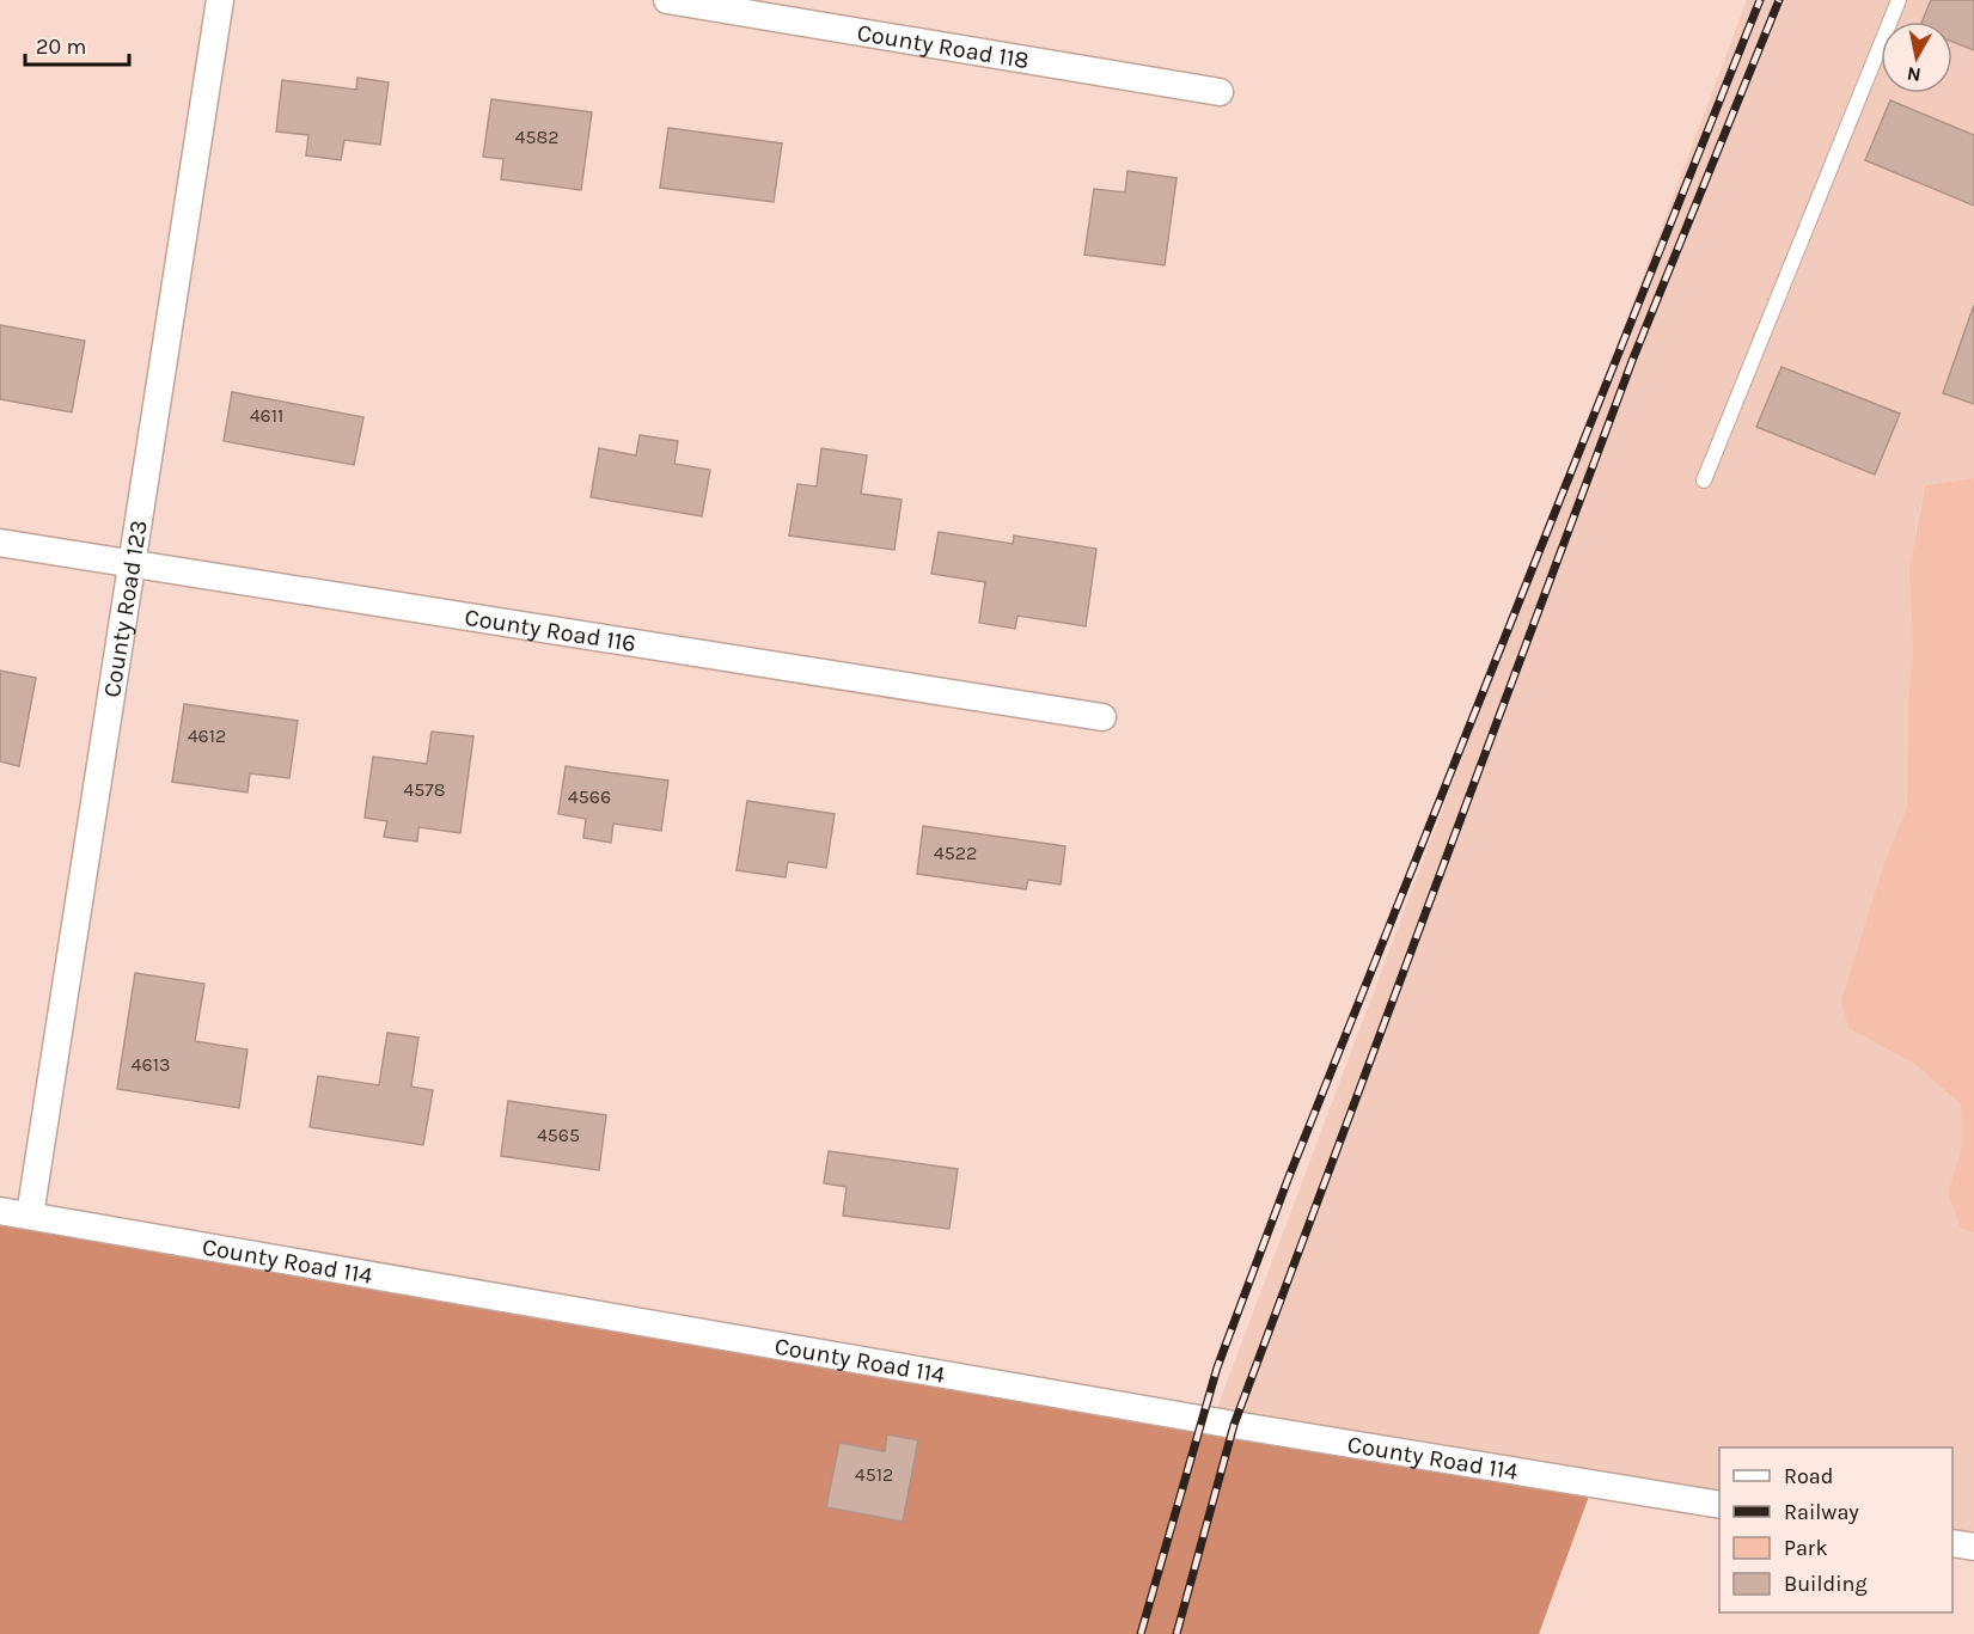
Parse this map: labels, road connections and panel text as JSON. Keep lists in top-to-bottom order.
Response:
{
  "streets": {
    "street": [
      "County Road 118",
      "County Road 123",
      "County Road 116",
      "County Road 114"
    ]
  },
  "crossings": [
    ["County Road 123", "County Road 116"],
    ["County Road 123", "County Road 114"]
  ],
  "house_numbers": [
    "4582",
    "4611",
    "4612",
    "4578",
    "4566",
    "4522",
    "4613",
    "4565",
    "4512"
  ],
  "legend": [
    "Road",
    "Railway",
    "Park",
    "Building"
  ],
  "scale_bar": "20 m",
  "north": "bottom"
}
